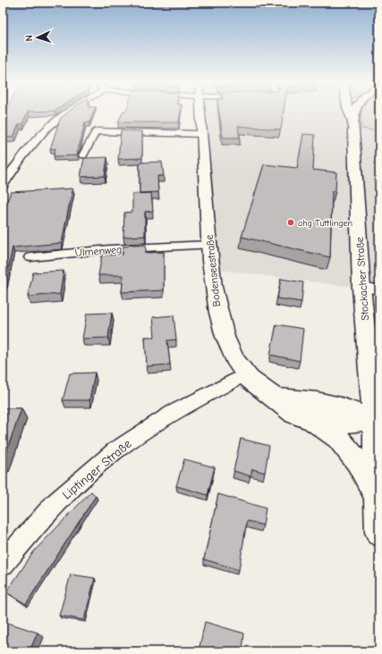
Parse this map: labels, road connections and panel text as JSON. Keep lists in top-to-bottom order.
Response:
{
  "streets": {
    "street": [
      "Ulmenweg",
      "Bodenseestraße",
      "Stockacher Straße",
      "Liptinger Straße"
    ]
  },
  "crossings": [
    ["Ulmenweg", "Bodenseestraße"],
    ["Bodenseestraße", "Liptinger Straße"]
  ],
  "places": ["ahg Tuttlingen"],
  "north": "left"
}
